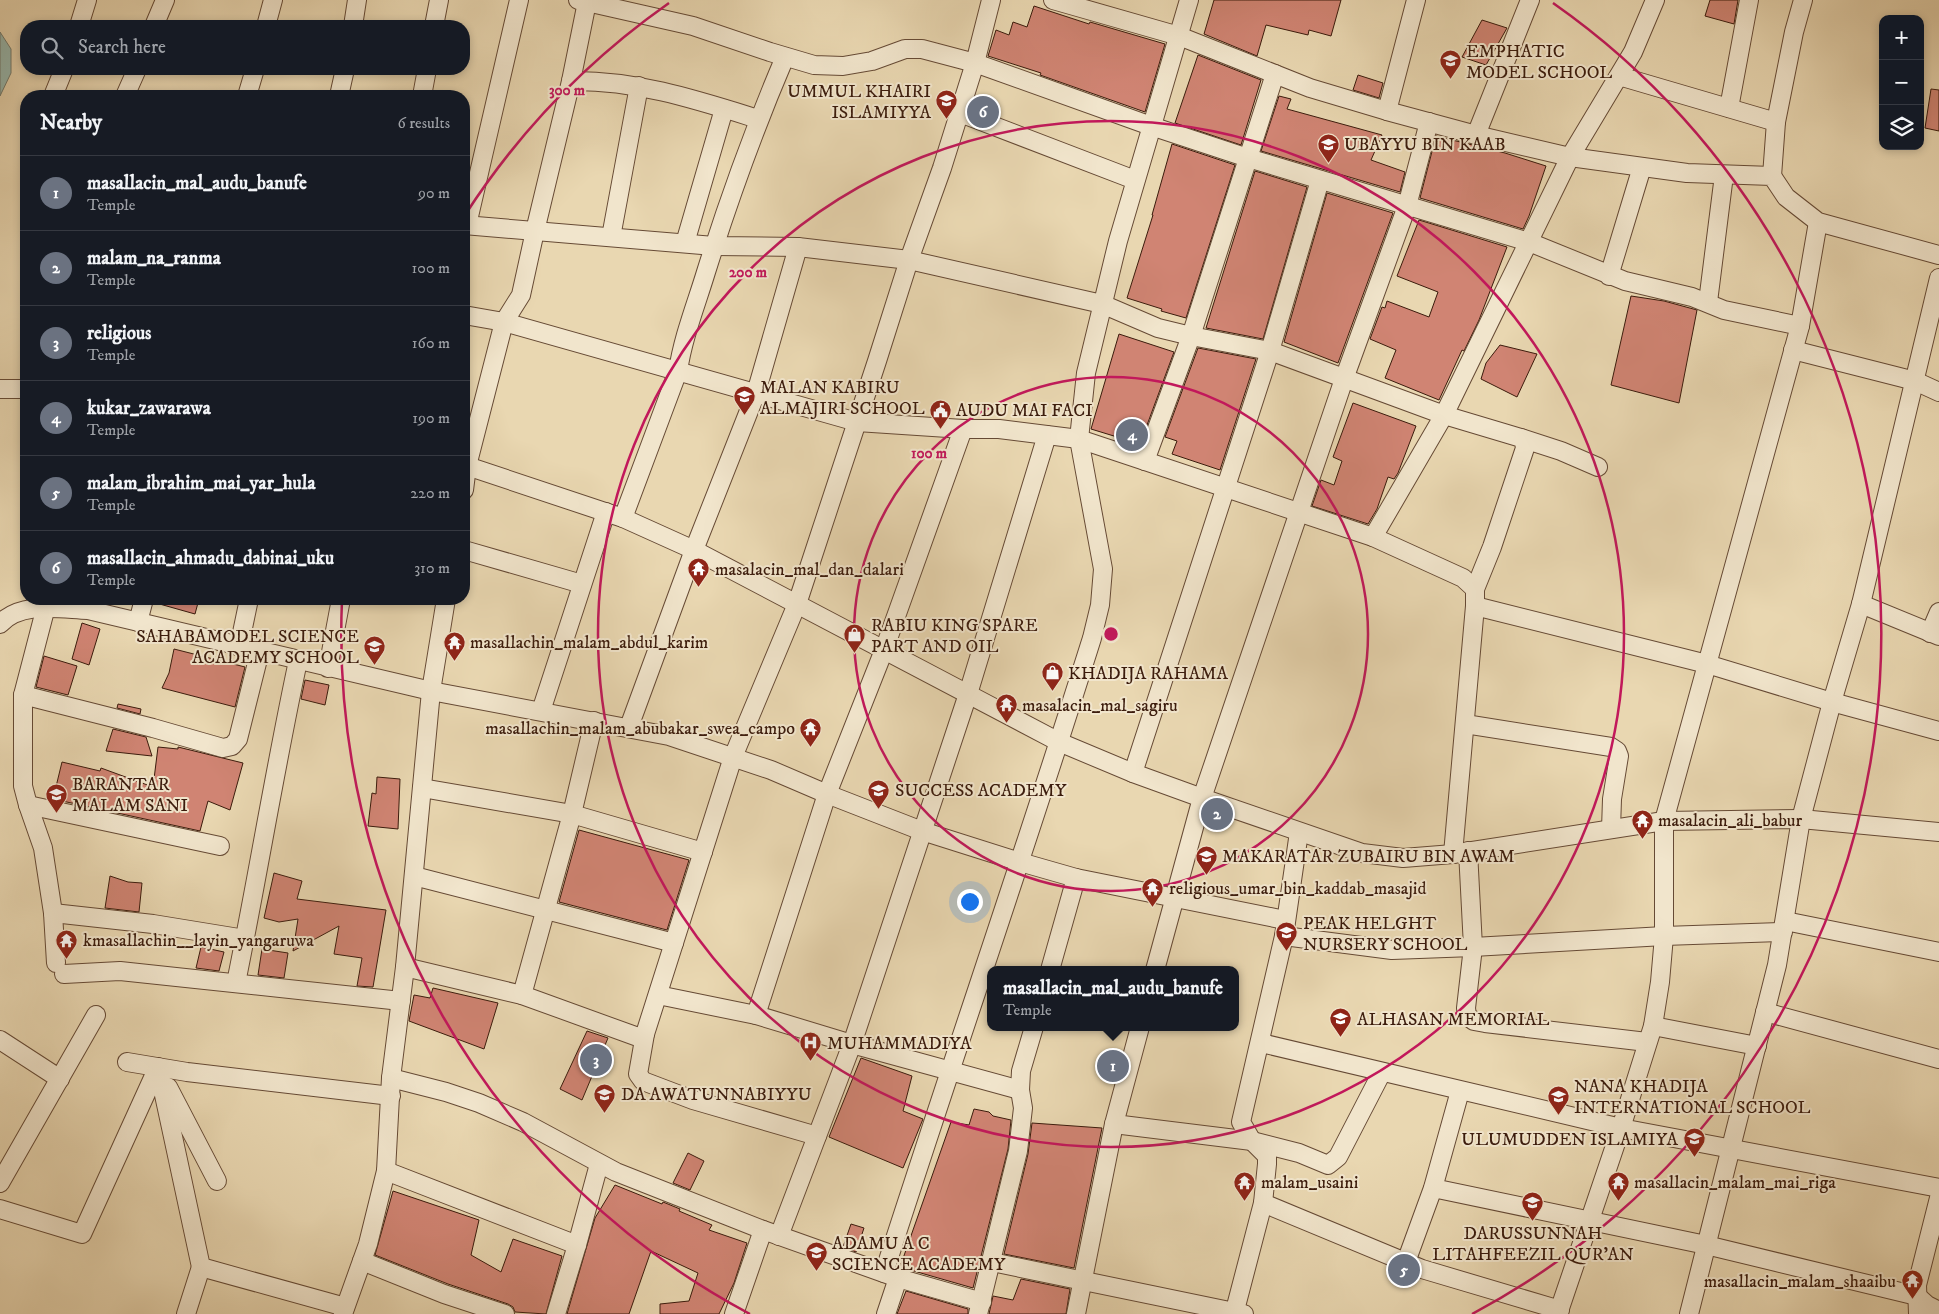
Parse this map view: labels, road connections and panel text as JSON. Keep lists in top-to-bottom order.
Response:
{
  "places": {
    "school or university": [
      "EMPHATIC MODEL SCHOOL",
      "UMMUL KHAIRI ISLAMIYYA",
      "UBAYYU BIN KAAB",
      "MALAN KABIRU ALMAJIRI SCHOOL",
      "SAHABAMODEL SCIENCE ACADEMY SCHOOL",
      "SUCCESS ACADEMY",
      "BARANTAR MALAM SANI",
      "MAKARATAR ZUBAIRU BIN AWAM",
      "PEAK HELGHT NURSERY SCHOOL",
      "ALHASAN MEMORIAL",
      "DA AWATUNNABIYYU",
      "NANA KHADIJA INTERNATIONAL SCHOOL",
      "ULUMUDDEN ISLAMIYA",
      "DARUSSUNNAH LITAHFEEZIL QUR'AN",
      "ADAMU A C SCIENCE ACADEMY"
    ],
    "public building": ["AUDU MAI FACI"],
    "temple": [
      "masalacin_mal_dan_dalari",
      "masallachin_malam_abdul_karim",
      "masalacin_mal_sagiru",
      "masallachin_malam_abubakar_swea_campo",
      "masalacin_ali_babur",
      "religious_umar_bin_kaddab_masajid",
      "kmasallachin__layin_yangaruwa",
      "malam_usaini",
      "masallacin_malam_mai_riga",
      "masallacin_malam_shaaibu"
    ],
    "shop": ["RABIU KING SPARE PART AND OIL", "KHADIJA RAHAMA"],
    "hospital": ["MUHAMMADIYA"]
  },
  "page": {
    "map_buttons": ["+", "−"],
    "search": "Search here",
    "heading": ["Nearby", "6 results"],
    "pins": [
      "6",
      "4",
      "2",
      "3",
      "1",
      "5"
    ],
    "list": [
      {
        "mark": "1",
        "name": "masallacin_mal_audu_banufe",
        "note": "Temple",
        "value": "90 m"
      },
      {
        "mark": "2",
        "name": "malam_na_ranma",
        "note": "Temple",
        "value": "100 m"
      },
      {
        "mark": "3",
        "name": "religious",
        "note": "Temple",
        "value": "160 m"
      },
      {
        "mark": "4",
        "name": "kukar_zawarawa",
        "note": "Temple",
        "value": "190 m"
      },
      {
        "mark": "5",
        "name": "malam_ibrahim_mai_yar_hula",
        "note": "Temple",
        "value": "220 m"
      },
      {
        "mark": "6",
        "name": "masallacin_ahmadu_dabinai_uku",
        "note": "Temple",
        "value": "310 m"
      }
    ],
    "popup": ["masallacin_mal_audu_banufe", "Temple"]
  },
  "rings": ["300 m", "200 m", "100 m"]
}
